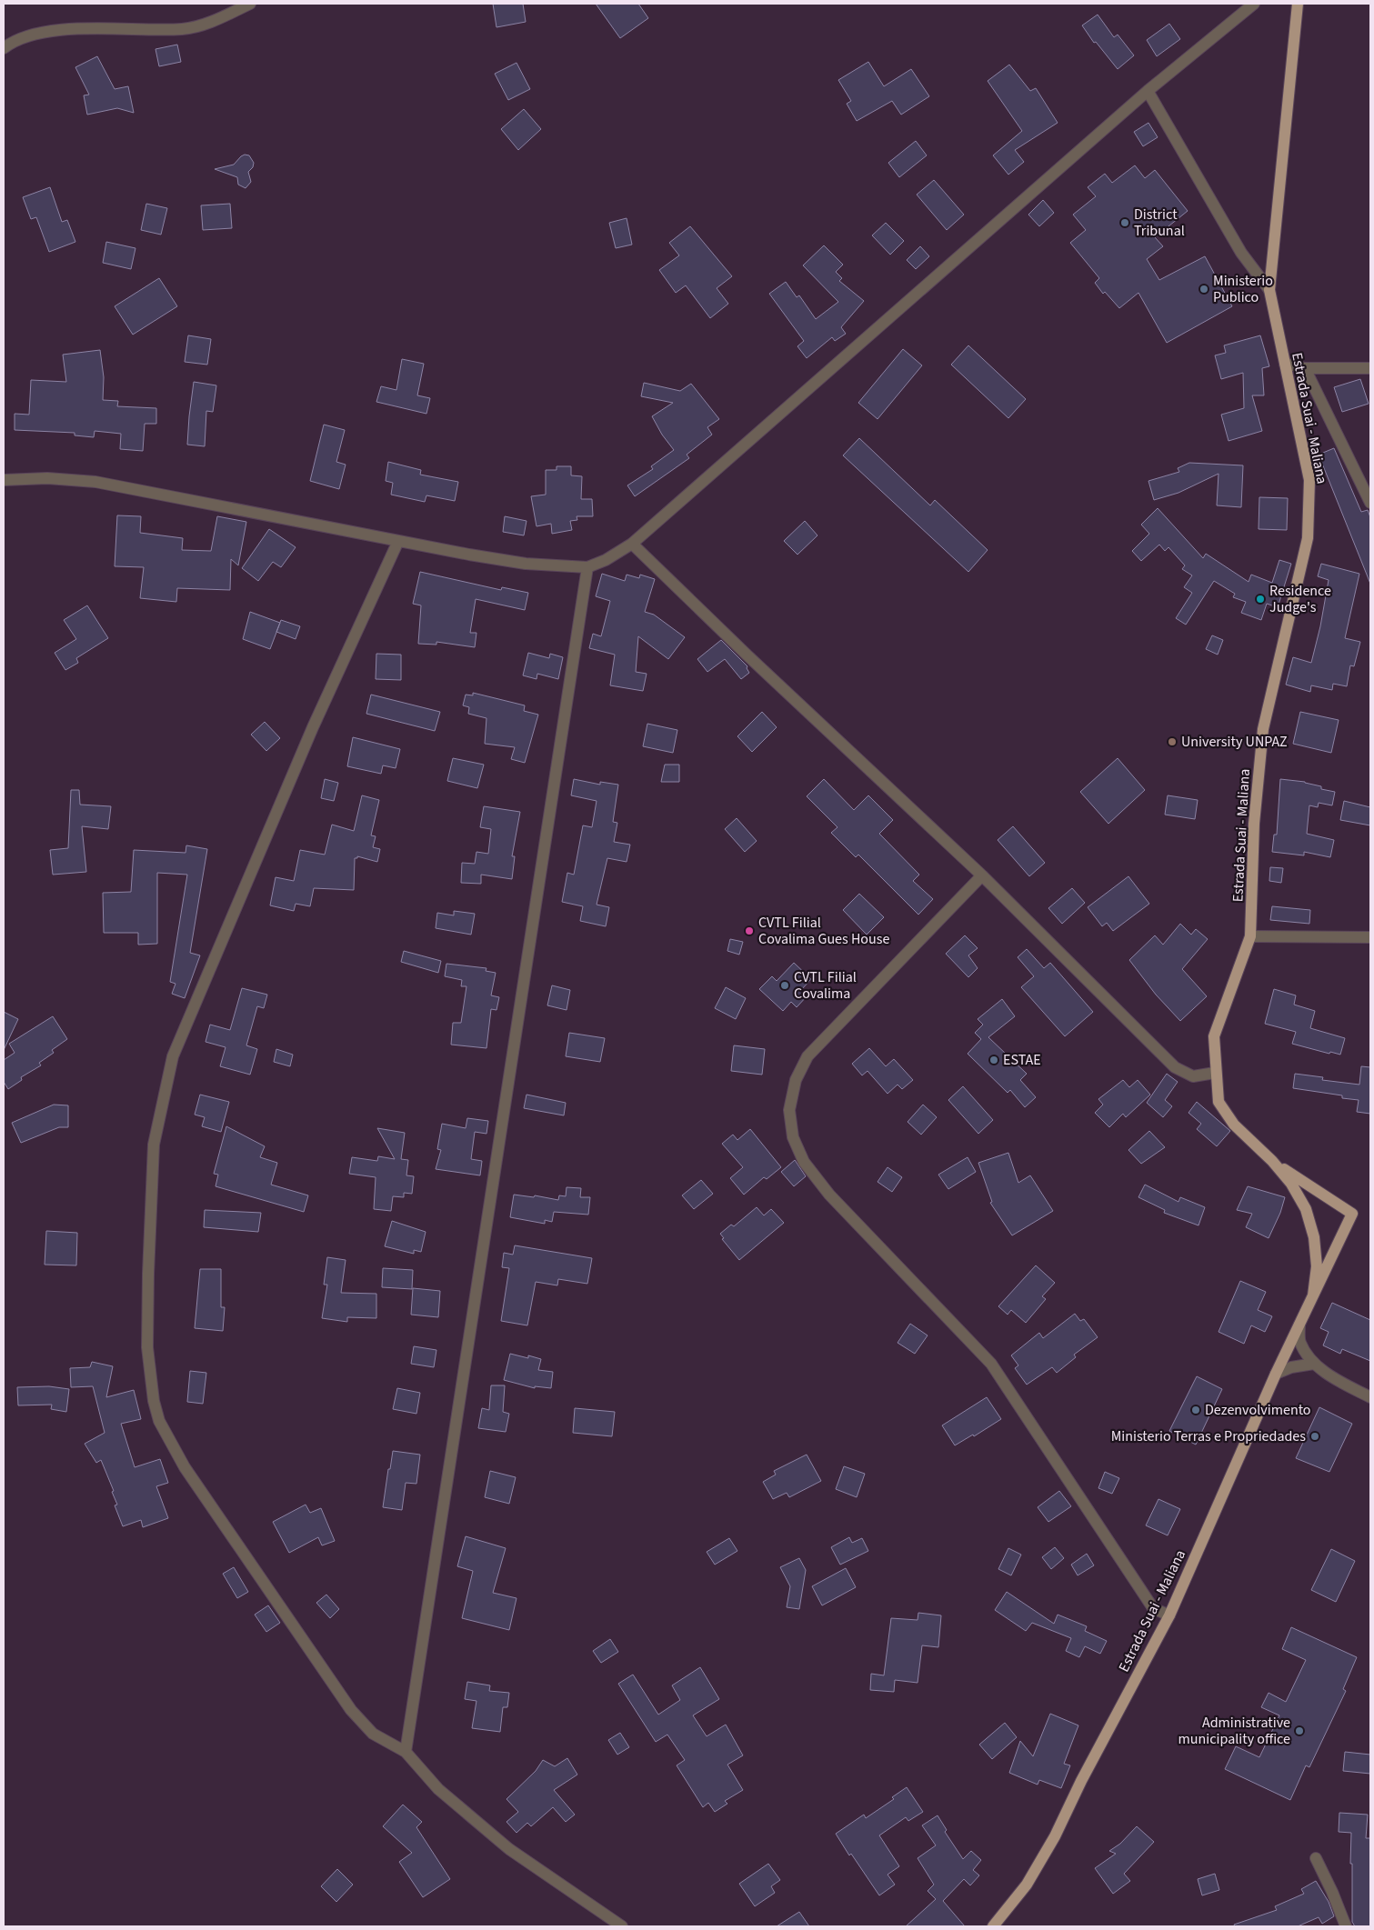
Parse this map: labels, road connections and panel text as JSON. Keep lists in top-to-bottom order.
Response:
{
  "streets": {
    "main road": ["Estrada Suai - Maliana"]
  },
  "places": [
    "District Tribunal",
    "Ministerio Publico",
    "Residence Judge's",
    "University UNPAZ",
    "CVTL Filial Covalima Gues House",
    "CVTL Filial Covalima",
    "ESTAE",
    "Dezenvolvimento",
    "Ministerio Terras e Propriedades",
    "Administrative municipality office"
  ]
}
